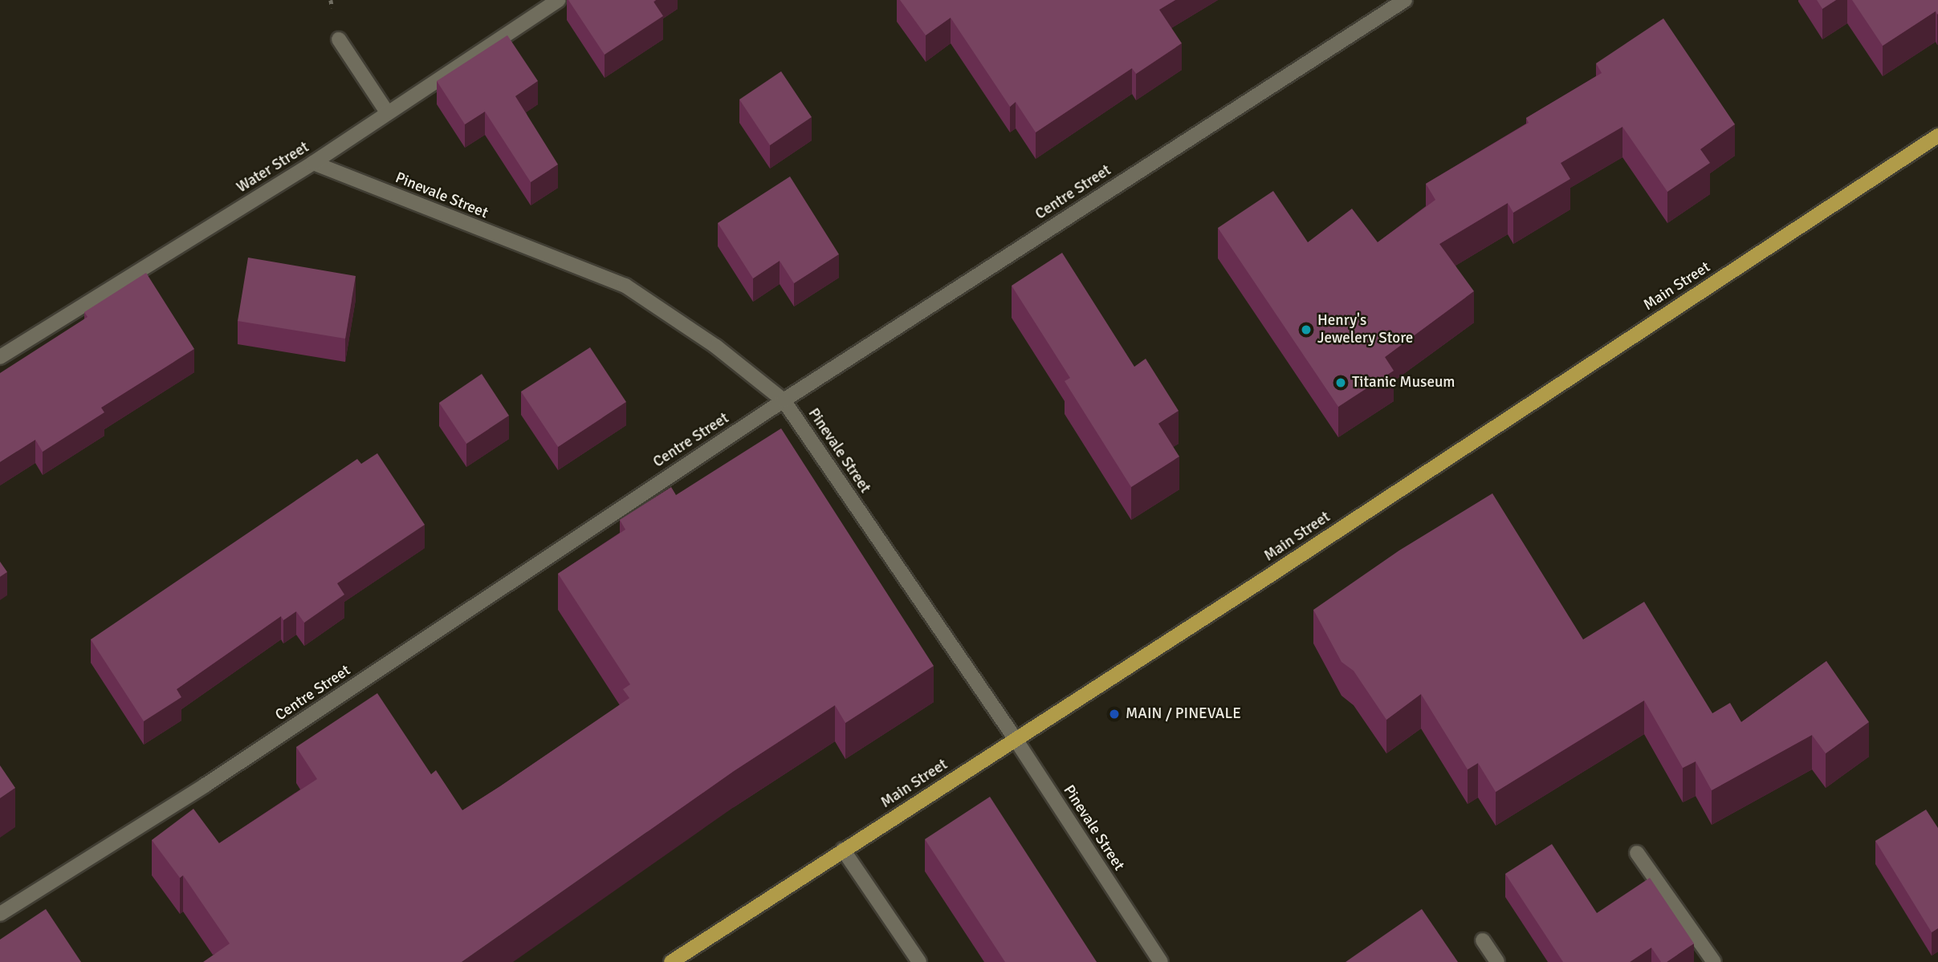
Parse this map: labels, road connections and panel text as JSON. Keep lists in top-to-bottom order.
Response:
{
  "streets": {
    "main road": ["Main Street"],
    "street": ["Water Street", "Centre Street", "Pinevale Street"]
  },
  "crossings": [
    ["Water Street", "Pinevale Street"],
    ["Centre Street", "Pinevale Street"],
    ["Pinevale Street", "Main Street"]
  ],
  "places": ["Henry's Jewelery Store", "Titanic Museum", "MAIN / PINEVALE"]
}
